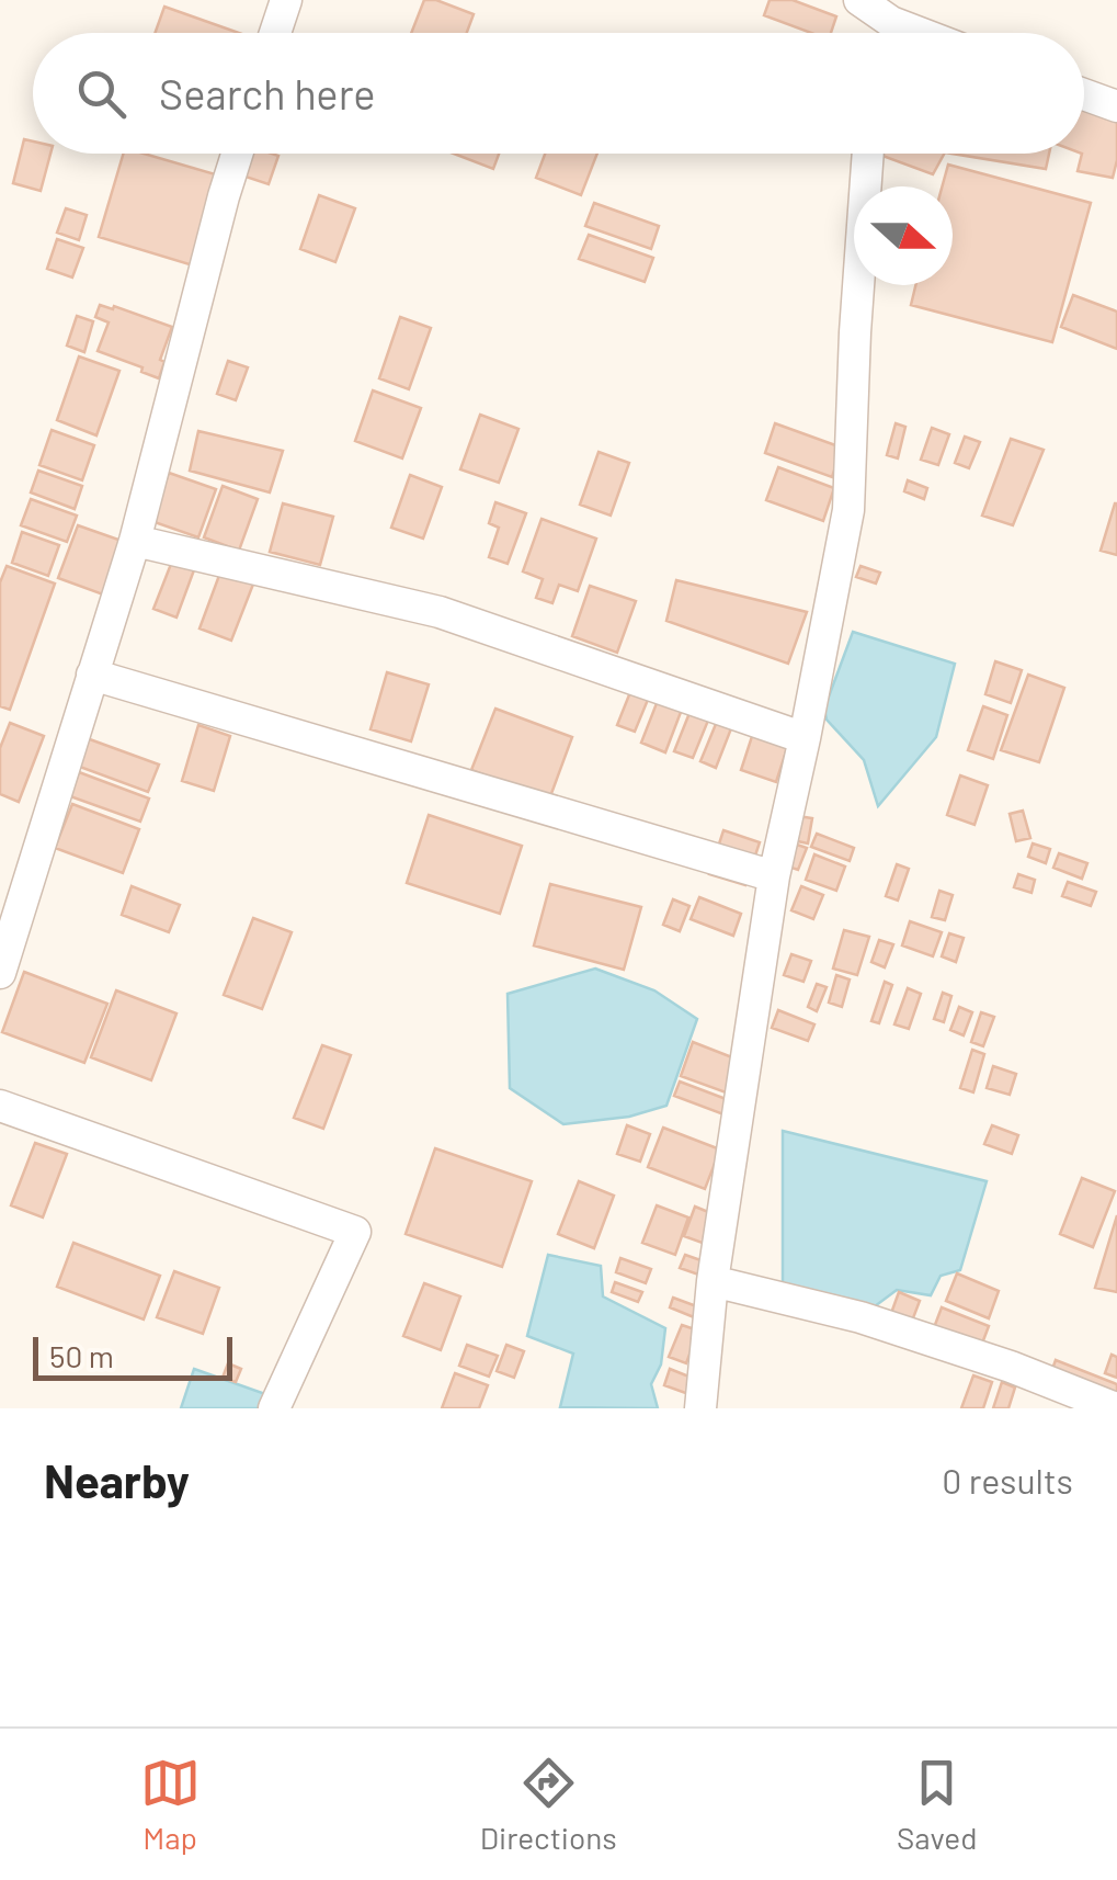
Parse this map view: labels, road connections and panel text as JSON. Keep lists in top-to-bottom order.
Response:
{
  "scale_bar": "50 m",
  "north": "right",
  "page": {
    "search": "Search here",
    "scale": "50 m",
    "heading": ["Nearby", "0 results"],
    "nav": ["Map", "Directions", "Saved"]
  }
}
